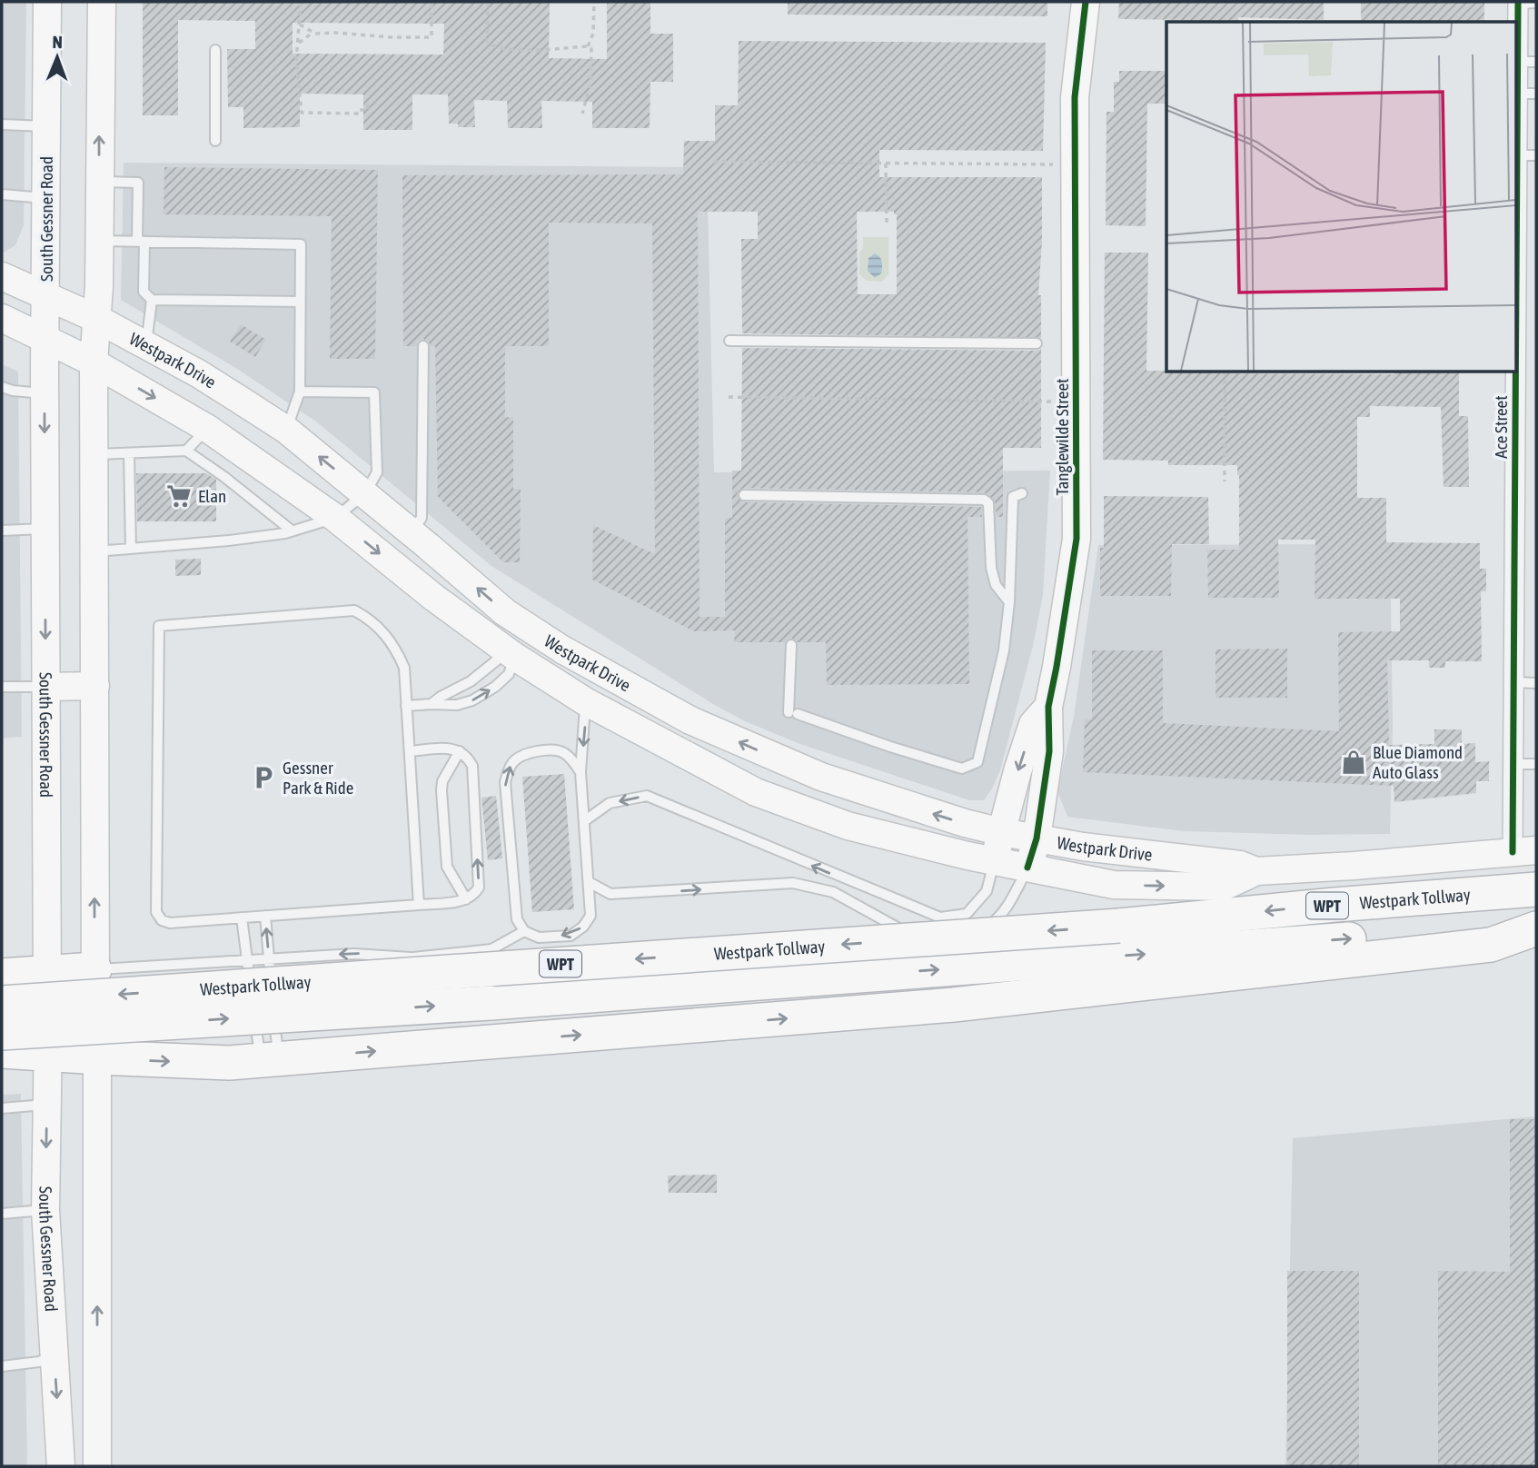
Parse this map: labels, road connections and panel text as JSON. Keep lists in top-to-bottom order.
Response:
{
  "streets": {
    "highway": ["Westpark Tollway", "WPT"],
    "main road": ["South Gessner Road", "Westpark Drive", "Tanglewilde Street"],
    "street": ["Ace Street"]
  },
  "crossings": [
    ["South Gessner Road", "Westpark Drive"],
    ["Westpark Drive", "Ace Street"],
    ["Westpark Drive", "Tanglewilde Street"]
  ],
  "places": {
    "supermarket": ["Elan"],
    "shop": ["Blue Diamond Auto Glass"],
    "parking": ["Gessner Park & Ride"]
  },
  "north": "top"
}
